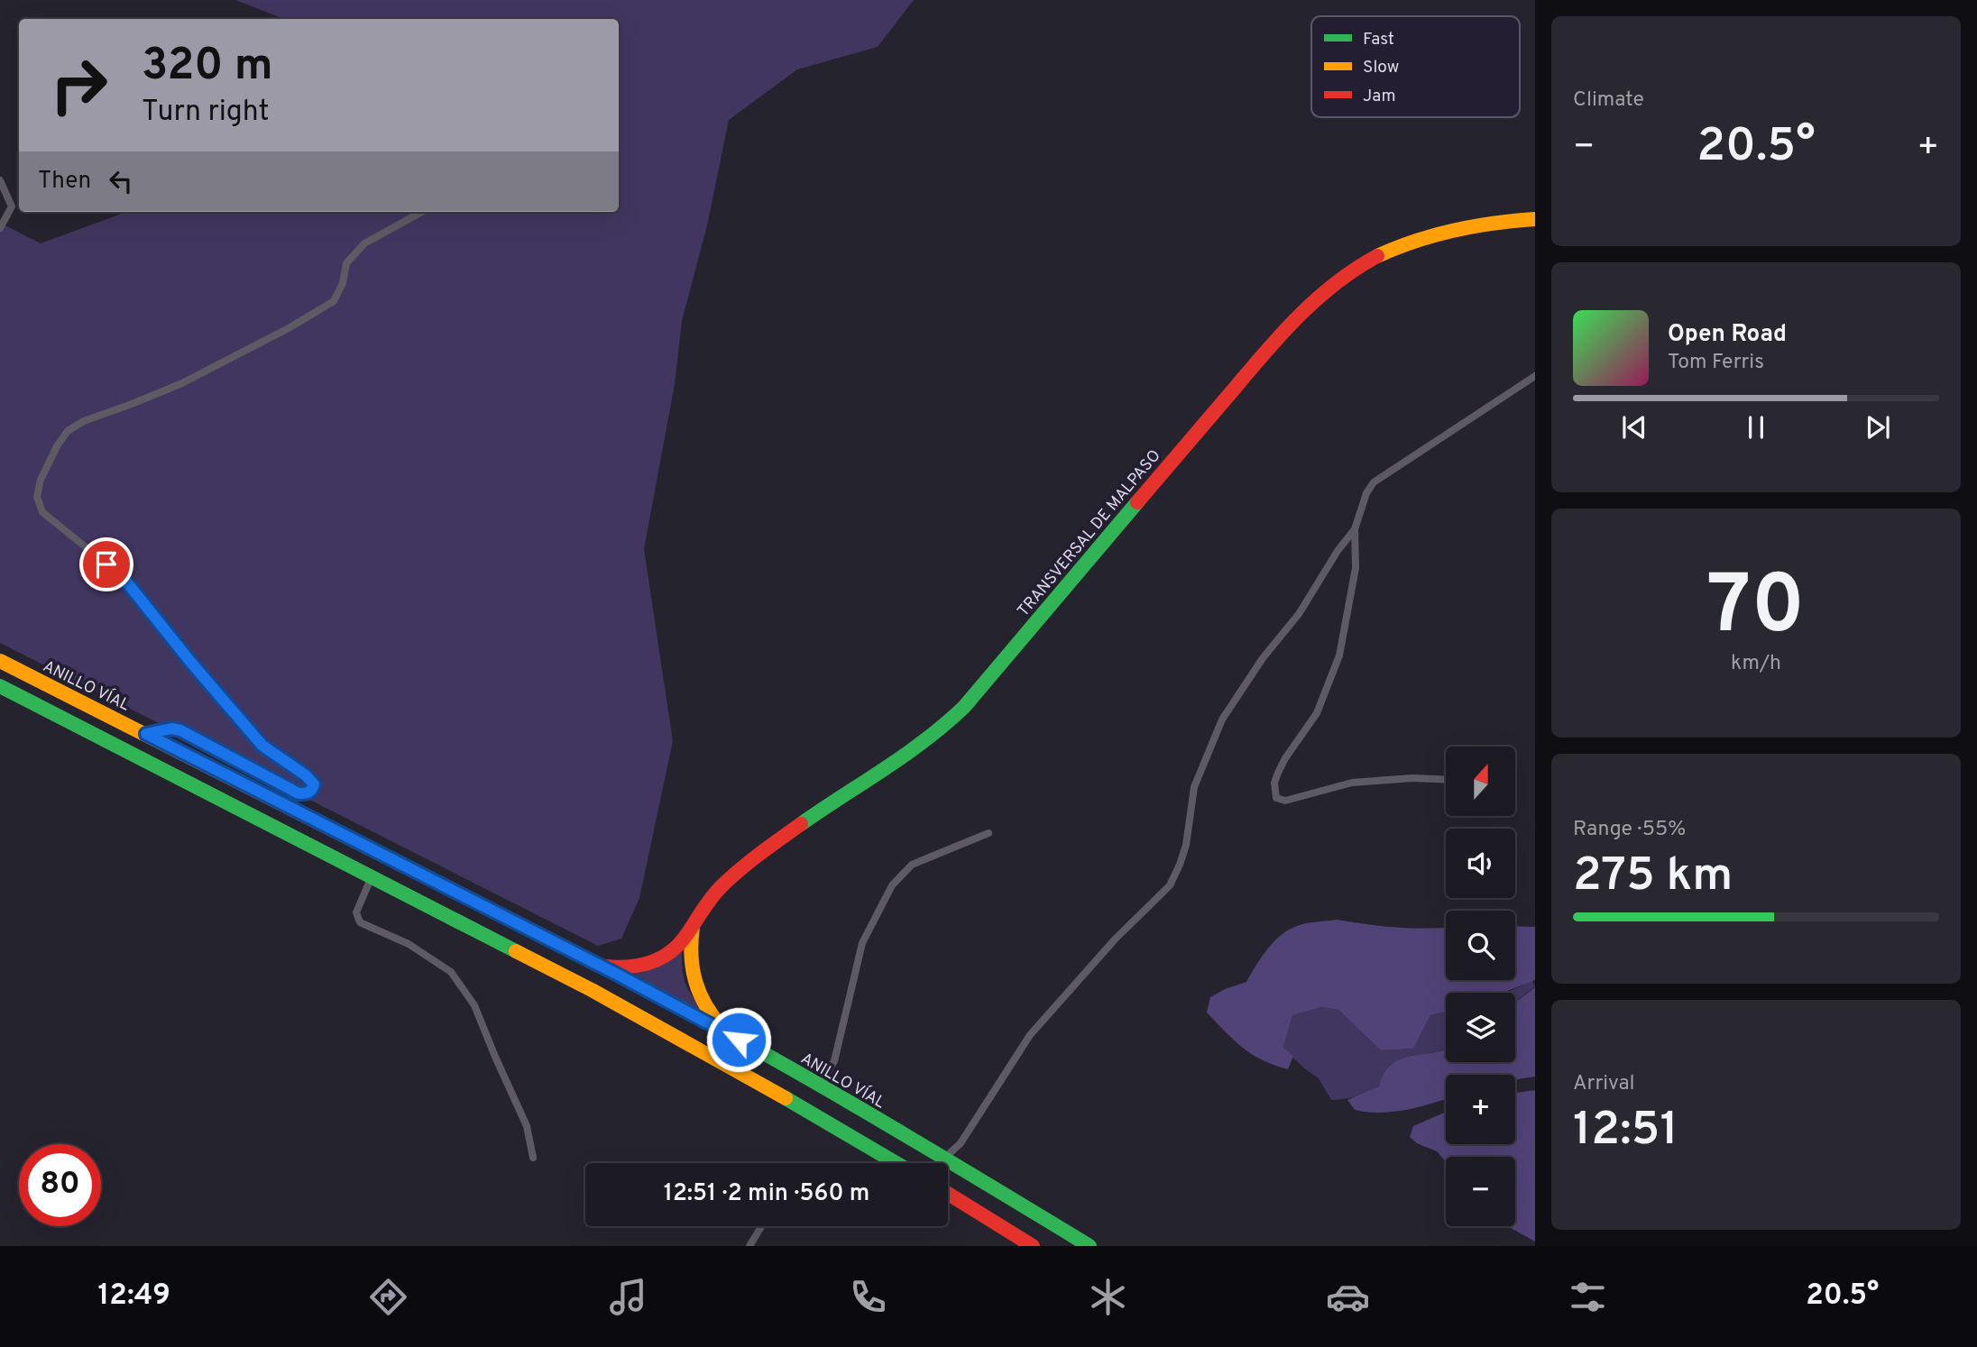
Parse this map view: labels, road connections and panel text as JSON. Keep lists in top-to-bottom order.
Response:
{
  "streets": {
    "main road": ["TRANSVERSAL DE MALPASO", "ANILLO VÍAL"]
  },
  "crossings": [
    ["TRANSVERSAL DE MALPASO", "ANILLO VÍAL"]
  ],
  "legend": ["Fast", "Slow", "Jam"],
  "north": "top",
  "page": {
    "tile": [
      "Climate",
      ["70", "km/h"],
      ["Range · 55%", "275 km"],
      ["Arrival", "12:51"]
    ],
    "turn": ["320 m", "Turn right"],
    "heat": ["−", "20.5°", "+"],
    "then": "Then",
    "song": ["Open Road", "Tom Ferris"],
    "map_buttons": ["+", "−"],
    "limit": "80",
    "trip": "12:51 · 2 min · 560 m",
    "tabs": ["12:49", "20.5°"]
  }
}
